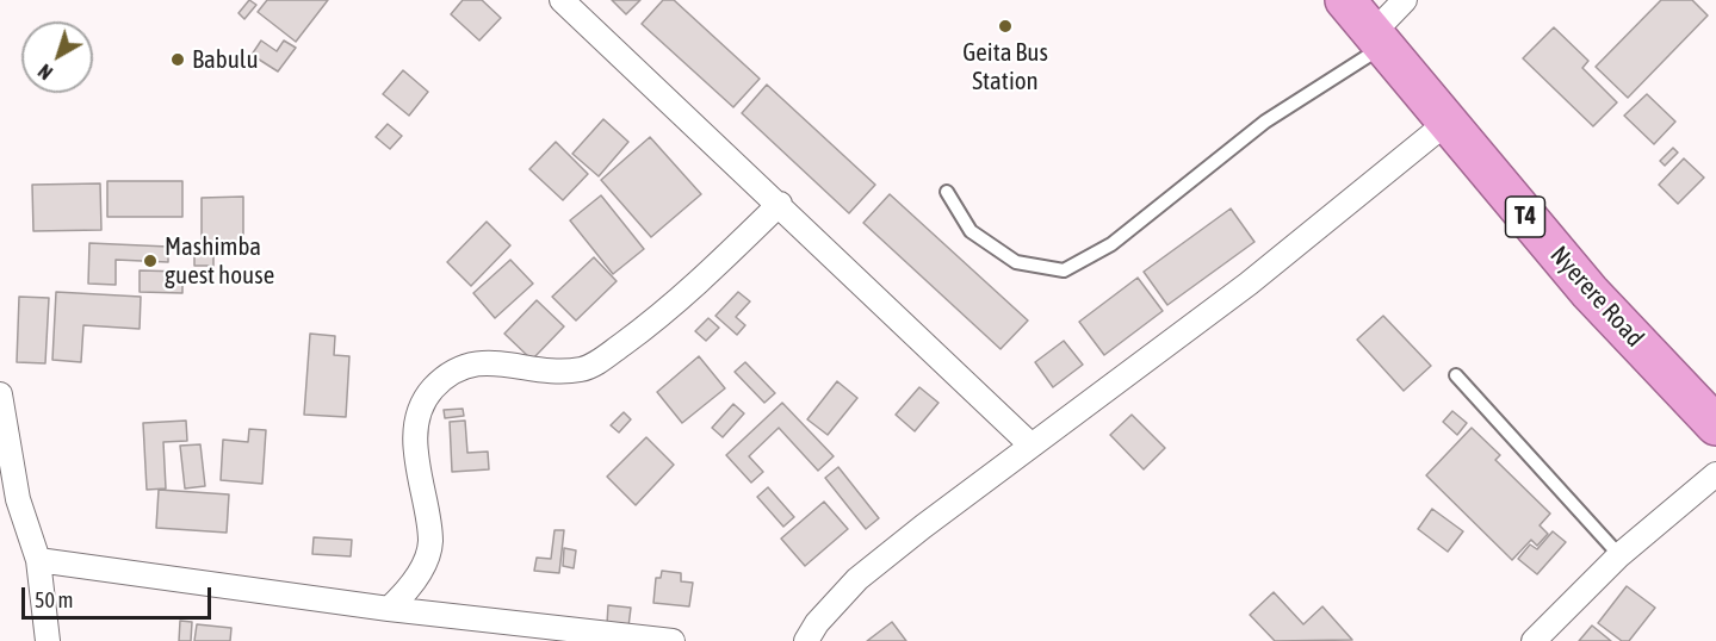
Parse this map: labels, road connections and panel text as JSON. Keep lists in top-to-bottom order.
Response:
{
  "streets": {
    "highway": ["T4", "Nyerere Road"]
  },
  "places": ["Geita Bus Station", "Babulu", "Mashimba guest house"],
  "scale_bar": "50 m",
  "north": "bottom left"
}
